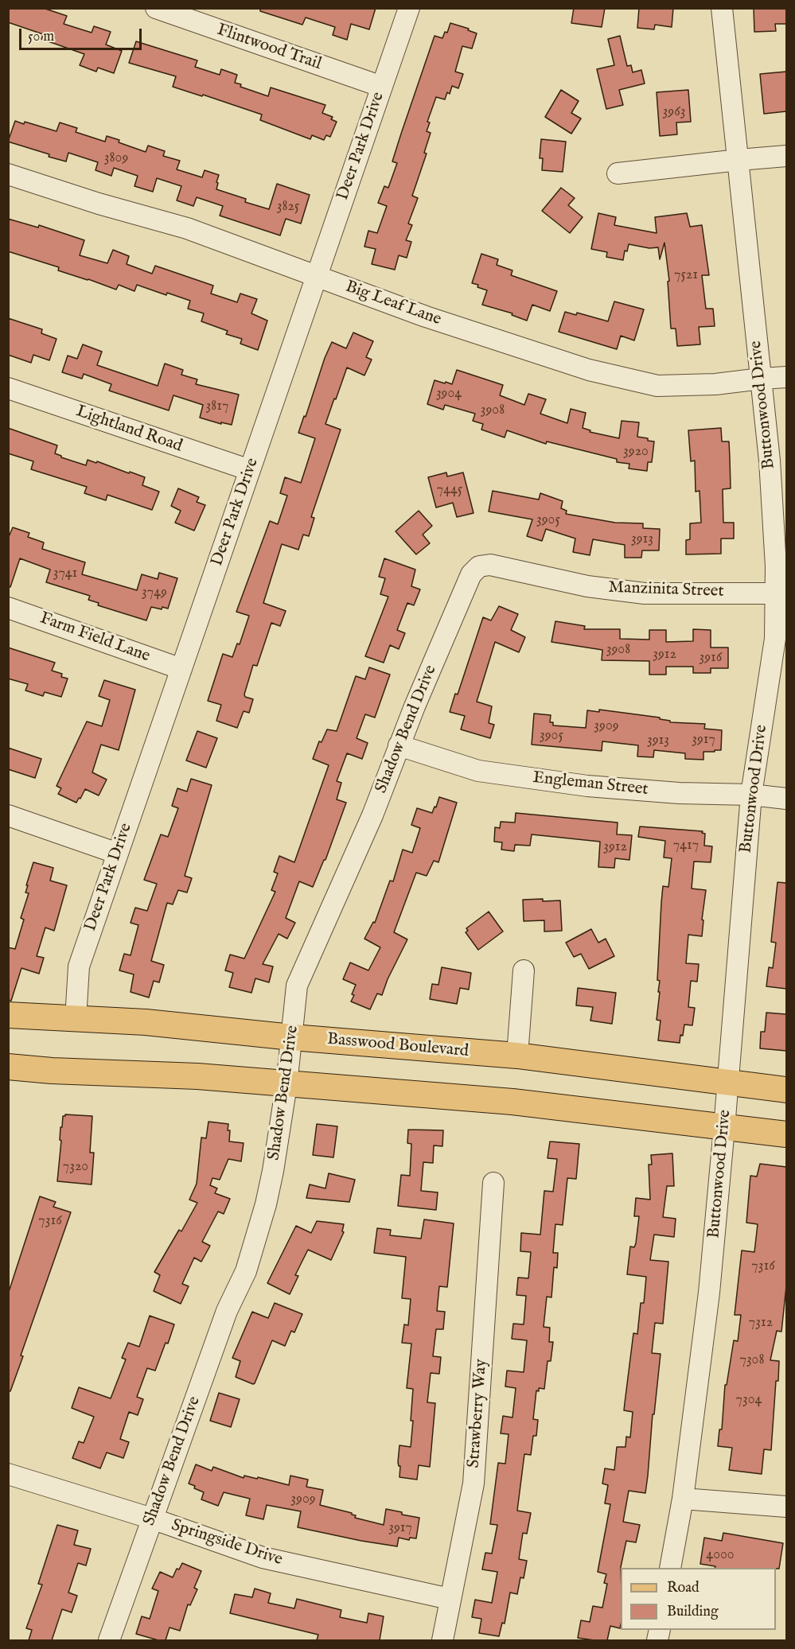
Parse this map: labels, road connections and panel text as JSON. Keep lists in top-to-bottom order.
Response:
{
  "streets": {
    "main road": ["Basswood Boulevard"],
    "street": [
      "Flintwood Trail",
      "Deer Park Drive",
      "Big Leaf Lane",
      "Buttonwood Drive",
      "Lightland Road",
      "Manzinita Street",
      "Farm Field Lane",
      "Shadow Bend Drive",
      "Engleman Street",
      "Strawberry Way",
      "Springside Drive"
    ]
  },
  "crossings": [
    ["Flintwood Trail", "Deer Park Drive"],
    ["Deer Park Drive", "Big Leaf Lane"],
    ["Deer Park Drive", "Lightland Road"],
    ["Deer Park Drive", "Farm Field Lane"],
    ["Deer Park Drive", "Basswood Boulevard"],
    ["Big Leaf Lane", "Buttonwood Drive"],
    ["Buttonwood Drive", "Manzinita Street"],
    ["Buttonwood Drive", "Engleman Street"],
    ["Buttonwood Drive", "Basswood Boulevard"],
    ["Manzinita Street", "Shadow Bend Drive"],
    ["Shadow Bend Drive", "Engleman Street"],
    ["Shadow Bend Drive", "Basswood Boulevard"],
    ["Shadow Bend Drive", "Springside Drive"],
    ["Strawberry Way", "Springside Drive"]
  ],
  "house_numbers": [
    "3963",
    "3809",
    "3825",
    "7521",
    "3904",
    "3817",
    "3908",
    "3920",
    "7445",
    "3905",
    "3913",
    "3741",
    "3749",
    "3908",
    "3912",
    "3916",
    "3909",
    "3905",
    "3917",
    "3913",
    "7417",
    "3912",
    "7320",
    "7316",
    "7316",
    "7312",
    "7308",
    "7304",
    "3909",
    "3917",
    "4000"
  ],
  "legend": ["Road", "Building"],
  "scale_bar": "50 m"
}
